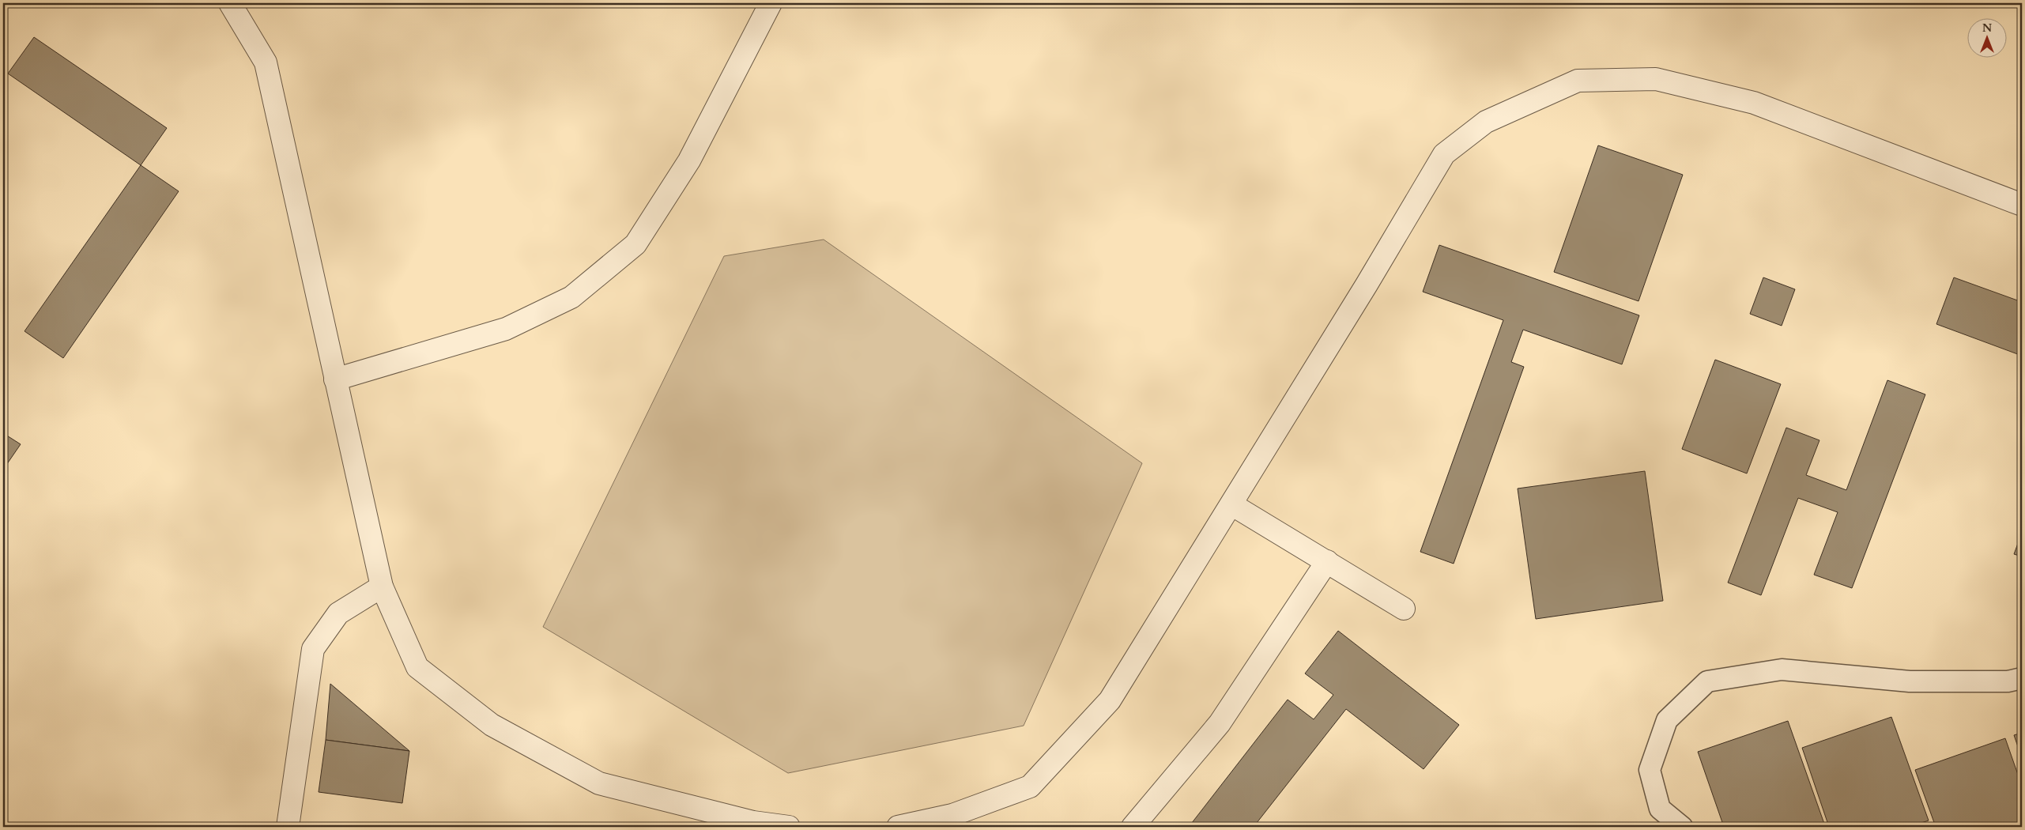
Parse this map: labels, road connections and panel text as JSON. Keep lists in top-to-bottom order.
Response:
{
  "north": "top"
}
